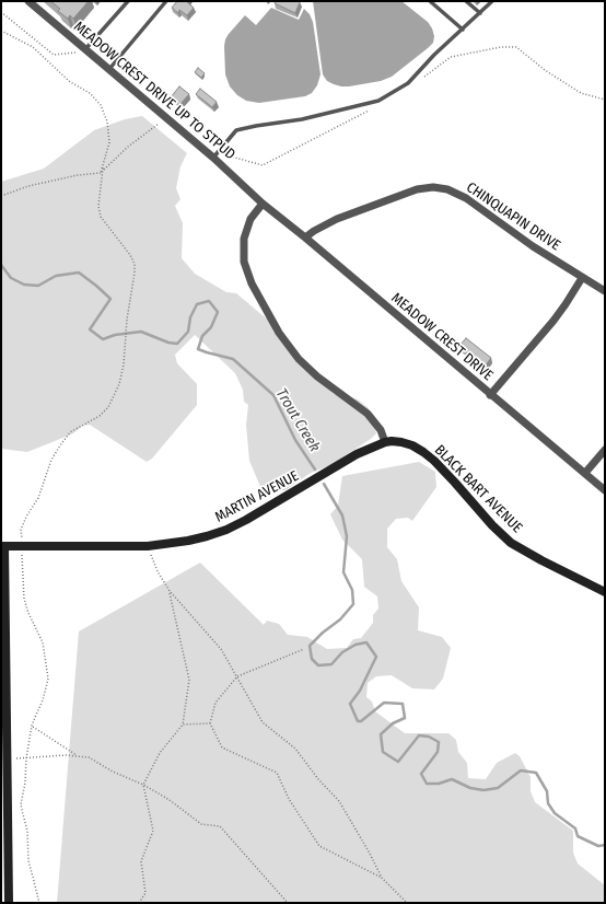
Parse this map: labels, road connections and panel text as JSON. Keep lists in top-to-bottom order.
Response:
{
  "streets": {
    "street": [
      "MEADOW CREST DRIVE UP TO STPUD",
      "CHINQUAPIN DRIVE",
      "MEADOW CREST DRIVE",
      "BLACK BART AVENUE",
      "MARTIN AVENUE"
    ]
  },
  "crossings": [
    ["MEADOW CREST DRIVE UP TO STPUD", "MEADOW CREST DRIVE"],
    ["CHINQUAPIN DRIVE", "MEADOW CREST DRIVE"],
    ["BLACK BART AVENUE", "MARTIN AVENUE"]
  ],
  "water": ["Trout Creek"]
}
